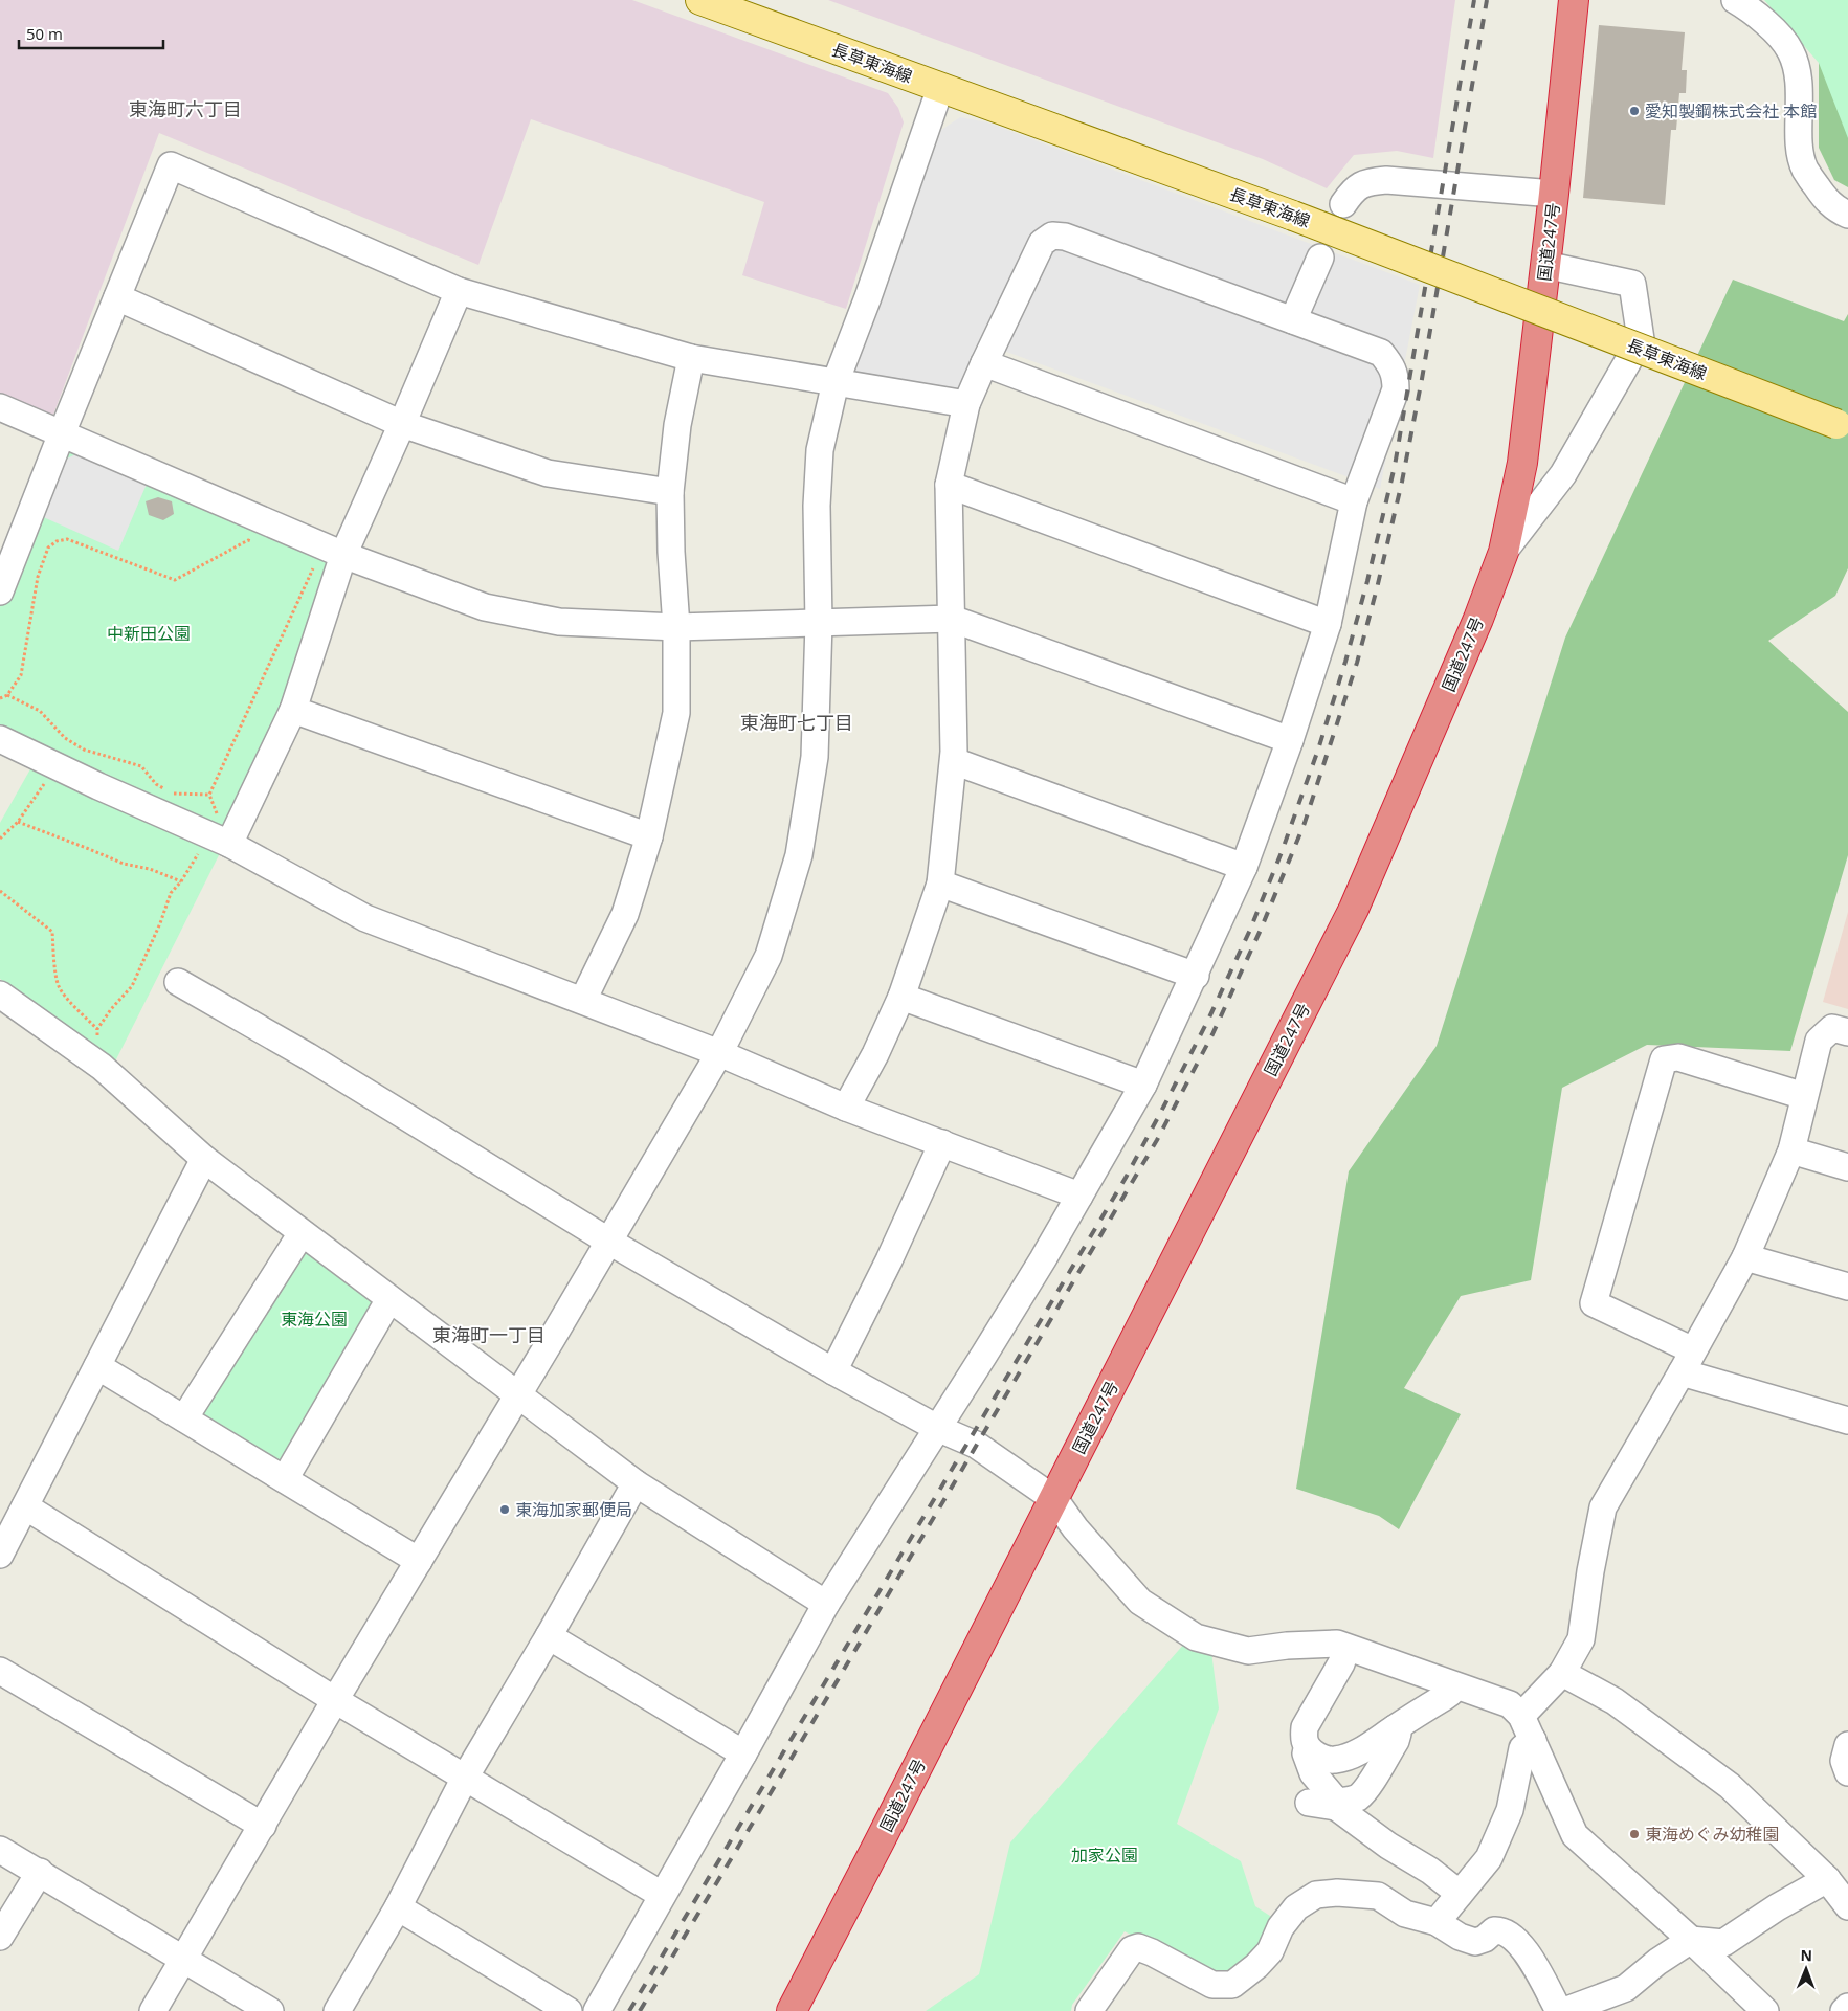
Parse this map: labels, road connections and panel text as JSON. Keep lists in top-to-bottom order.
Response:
{
  "streets": {
    "highway": ["国道247号"],
    "main road": ["長草東海線"]
  },
  "districts": ["東海町六丁目", "東海町七丁目", "東海町一丁目"],
  "parks": ["中新田公園", "東海公園", "加家公園"],
  "places": ["愛知製鋼株式会社 本館", "東海加家郵便局", "東海めぐみ幼稚園"],
  "scale_bar": "50 m",
  "north": "top"
}
